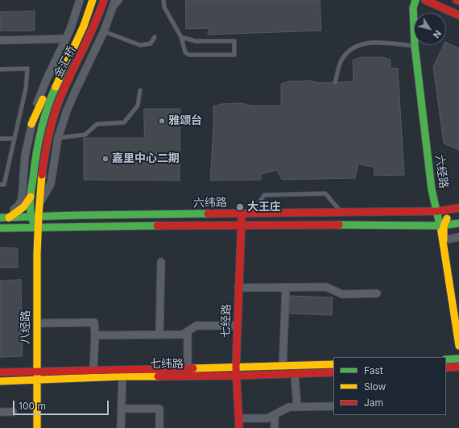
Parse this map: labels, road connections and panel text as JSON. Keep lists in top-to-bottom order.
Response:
{
  "streets": {
    "main road": [
      "金汇桥",
      "六经路",
      "六纬路",
      "七经路",
      "八经路",
      "七纬路"
    ]
  },
  "crossings": [
    ["金汇桥", "八经路"],
    ["六经路", "六纬路"],
    ["六纬路", "七经路"],
    ["六纬路", "八经路"],
    ["七经路", "七纬路"],
    ["八经路", "七纬路"]
  ],
  "places": ["雅颂台", "嘉里中心二期", "大王庄"],
  "legend": ["Fast", "Slow", "Jam"],
  "scale_bar": "100 m",
  "north": "bottom right"
}
